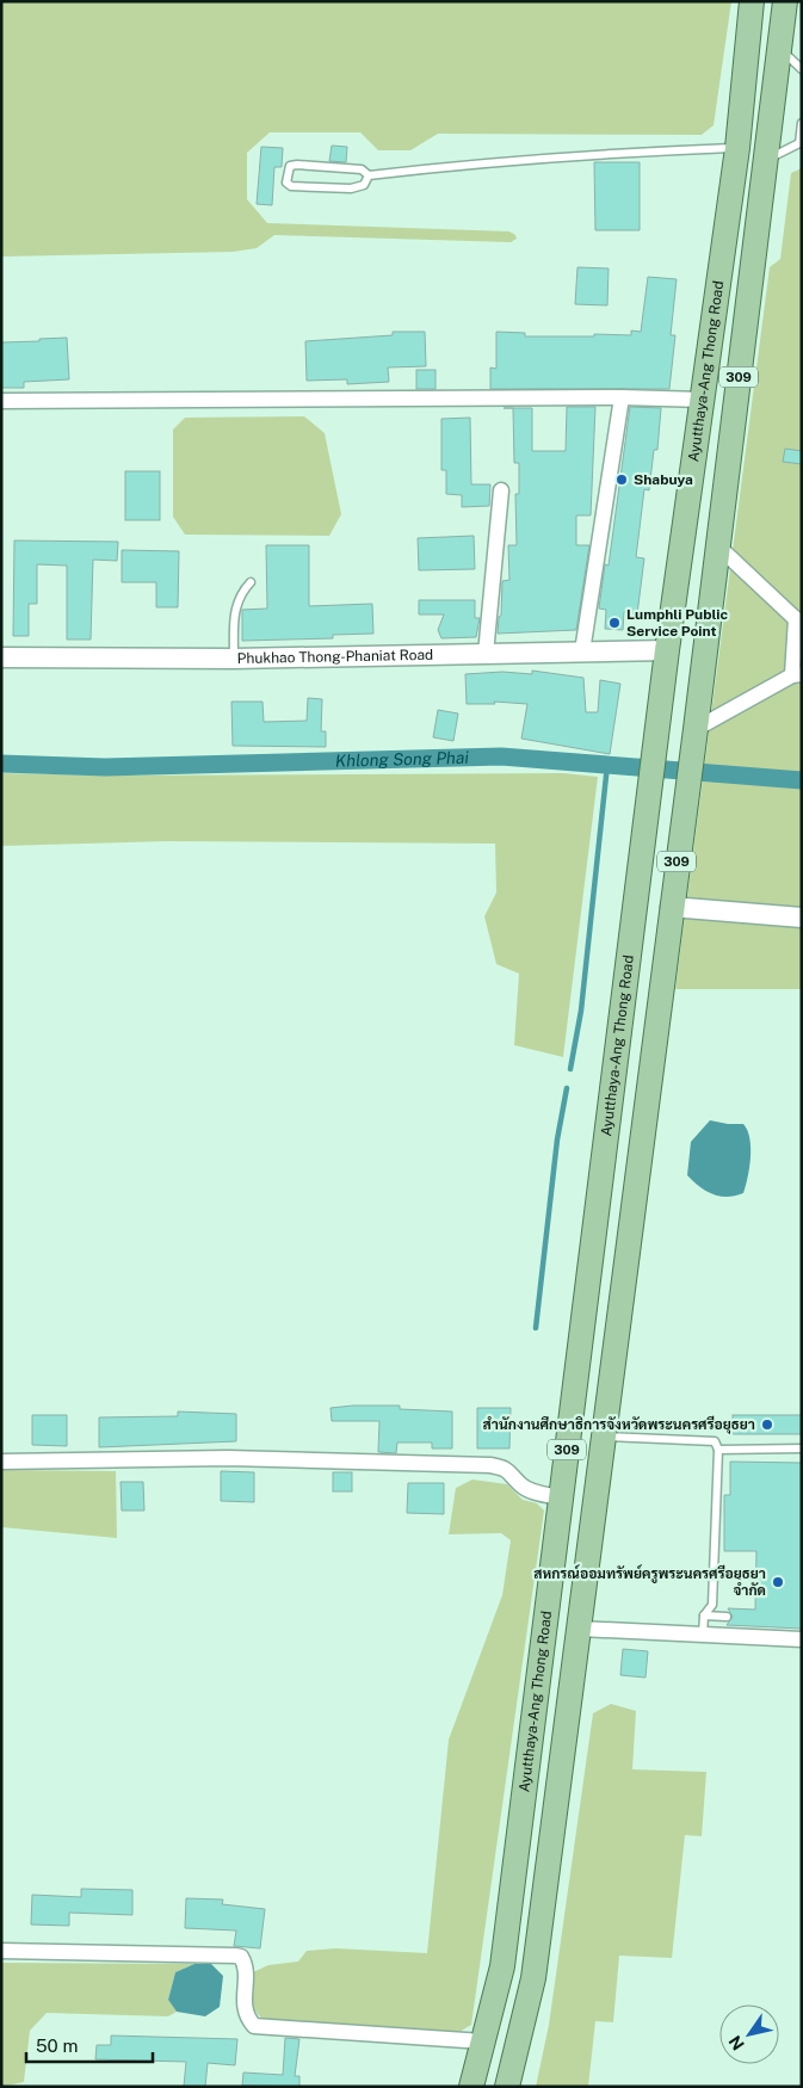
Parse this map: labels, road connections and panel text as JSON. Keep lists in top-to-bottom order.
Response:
{
  "streets": {
    "main road": ["Ayutthaya-Ang Thong Road", "309"],
    "street": ["Phukhao Thong-Phaniat Road"]
  },
  "crossings": [
    ["Ayutthaya-Ang Thong Road", "Phukhao Thong-Phaniat Road"]
  ],
  "water": ["Khlong Song Phai"],
  "places": [
    "Shabuya",
    "Lumphli Public Service Point",
    "สำนักงานศึกษาธิการจังหวัดพระนครศรีอยุธยา",
    "สหกรณ์ออมทรัพย์ครูพระนครศรีอยุธยา จำกัด"
  ],
  "scale_bar": "50 m",
  "north": "bottom left"
}
